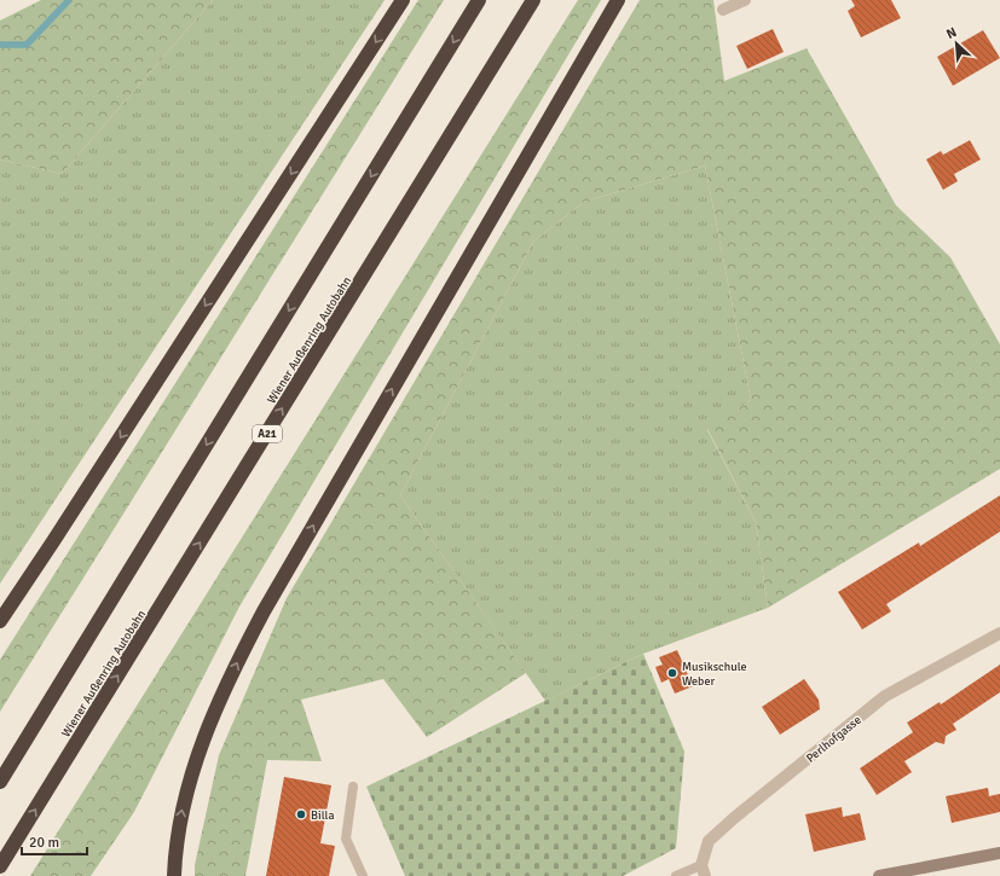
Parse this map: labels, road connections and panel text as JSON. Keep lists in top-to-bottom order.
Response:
{
  "streets": {
    "highway": ["Wiener Außenring Autobahn", "A21"],
    "street": ["Perlhofgasse"]
  },
  "places": ["Musikschule Weber", "Billa"],
  "scale_bar": "20 m",
  "north": "top left"
}
